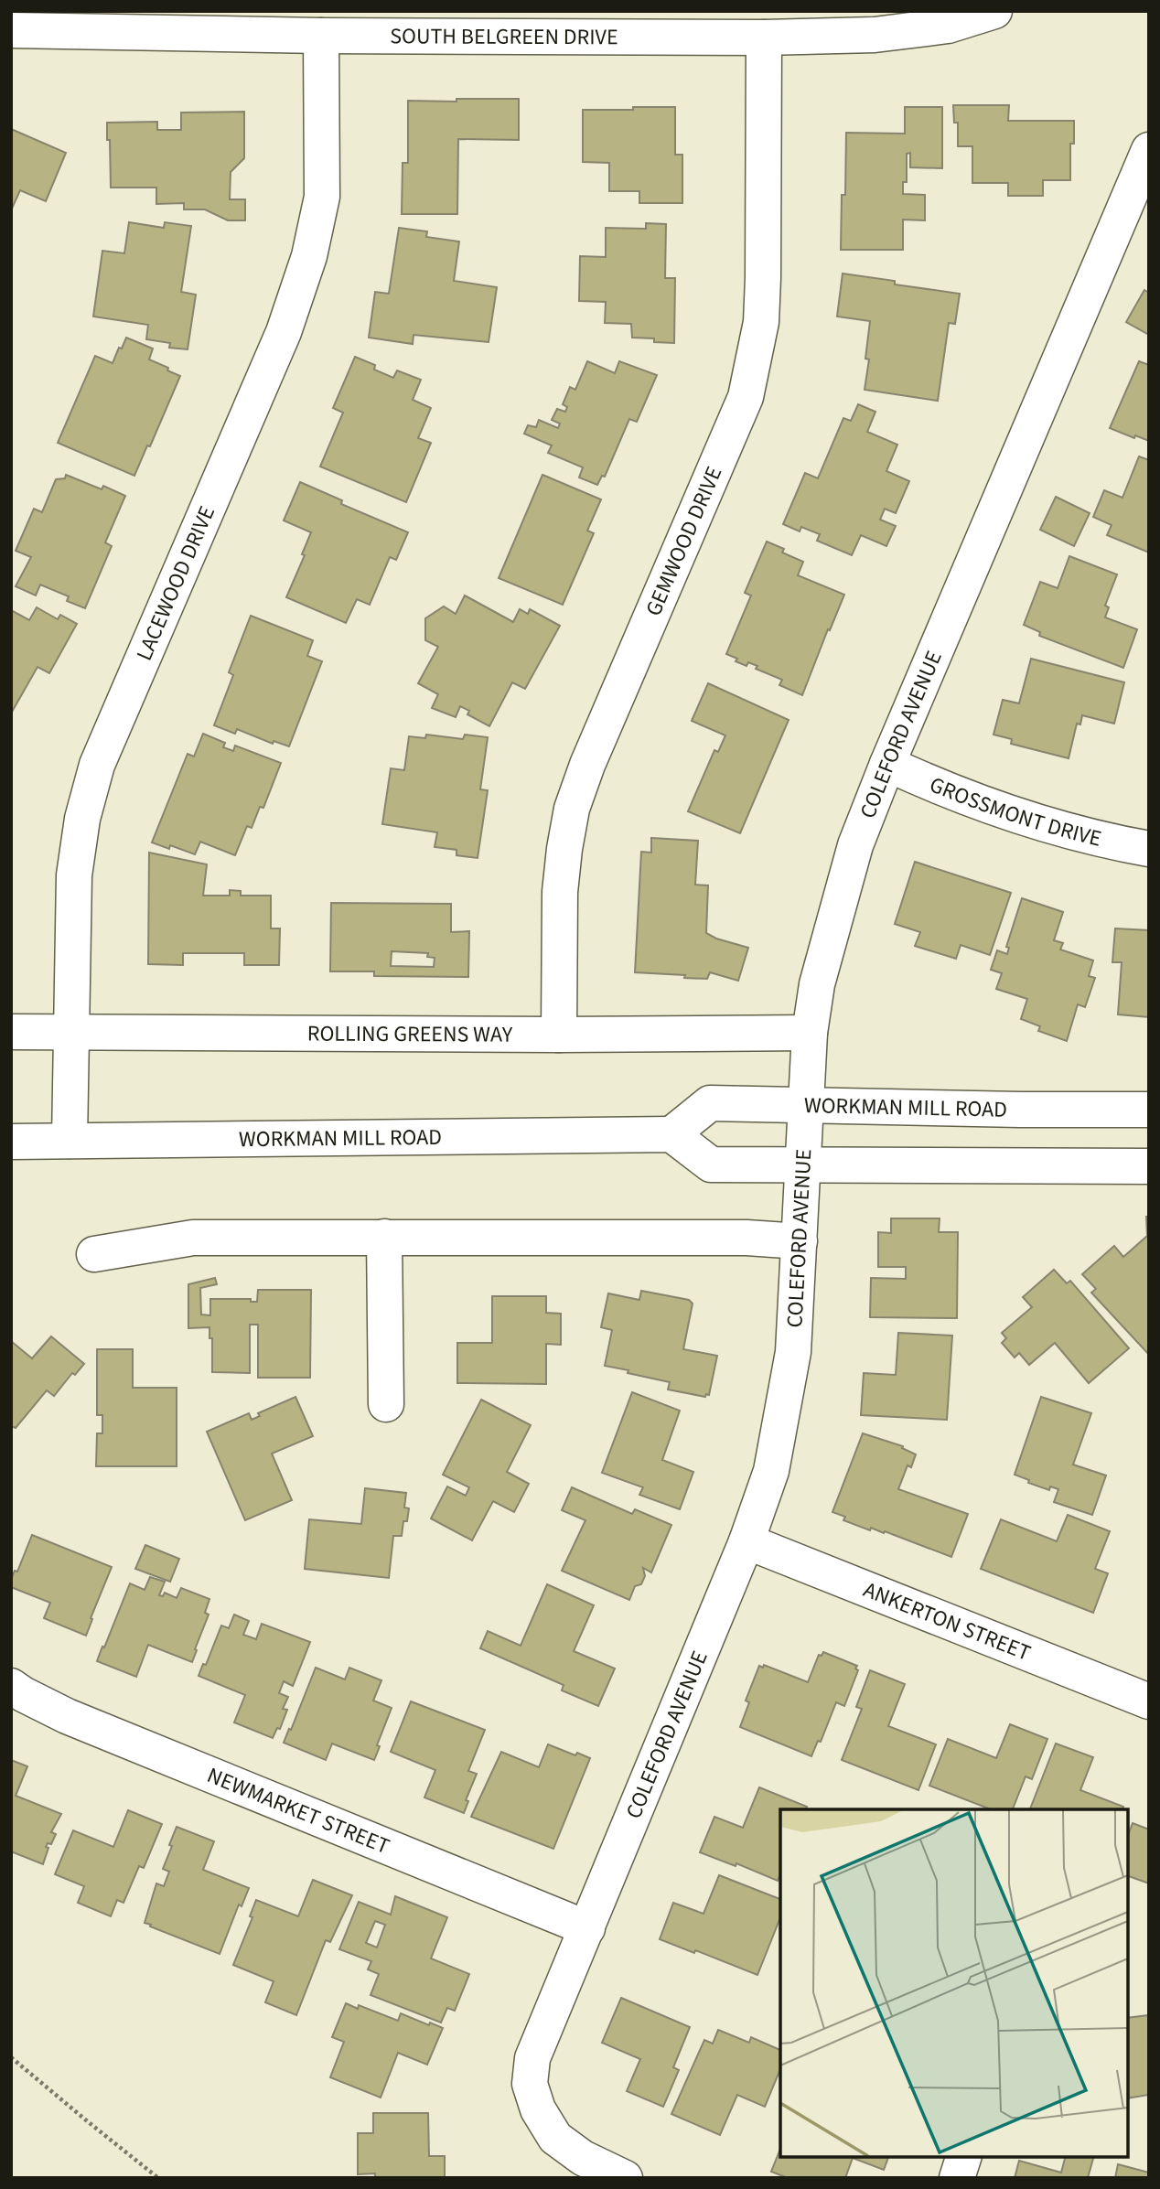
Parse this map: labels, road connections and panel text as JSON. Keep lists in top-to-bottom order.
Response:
{
  "streets": {
    "street": [
      "SOUTH BELGREEN DRIVE",
      "GEMWOOD DRIVE",
      "LACEWOOD DRIVE",
      "COLEFORD AVENUE",
      "GROSSMONT DRIVE",
      "ROLLING GREENS WAY",
      "WORKMAN MILL ROAD",
      "ANKERTON STREET",
      "NEWMARKET STREET"
    ]
  },
  "crossings": [
    ["SOUTH BELGREEN DRIVE", "GEMWOOD DRIVE"],
    ["SOUTH BELGREEN DRIVE", "LACEWOOD DRIVE"],
    ["GEMWOOD DRIVE", "ROLLING GREENS WAY"],
    ["LACEWOOD DRIVE", "ROLLING GREENS WAY"],
    ["LACEWOOD DRIVE", "WORKMAN MILL ROAD"],
    ["COLEFORD AVENUE", "GROSSMONT DRIVE"],
    ["COLEFORD AVENUE", "ROLLING GREENS WAY"],
    ["COLEFORD AVENUE", "WORKMAN MILL ROAD"],
    ["COLEFORD AVENUE", "ANKERTON STREET"],
    ["COLEFORD AVENUE", "NEWMARKET STREET"]
  ]
}
